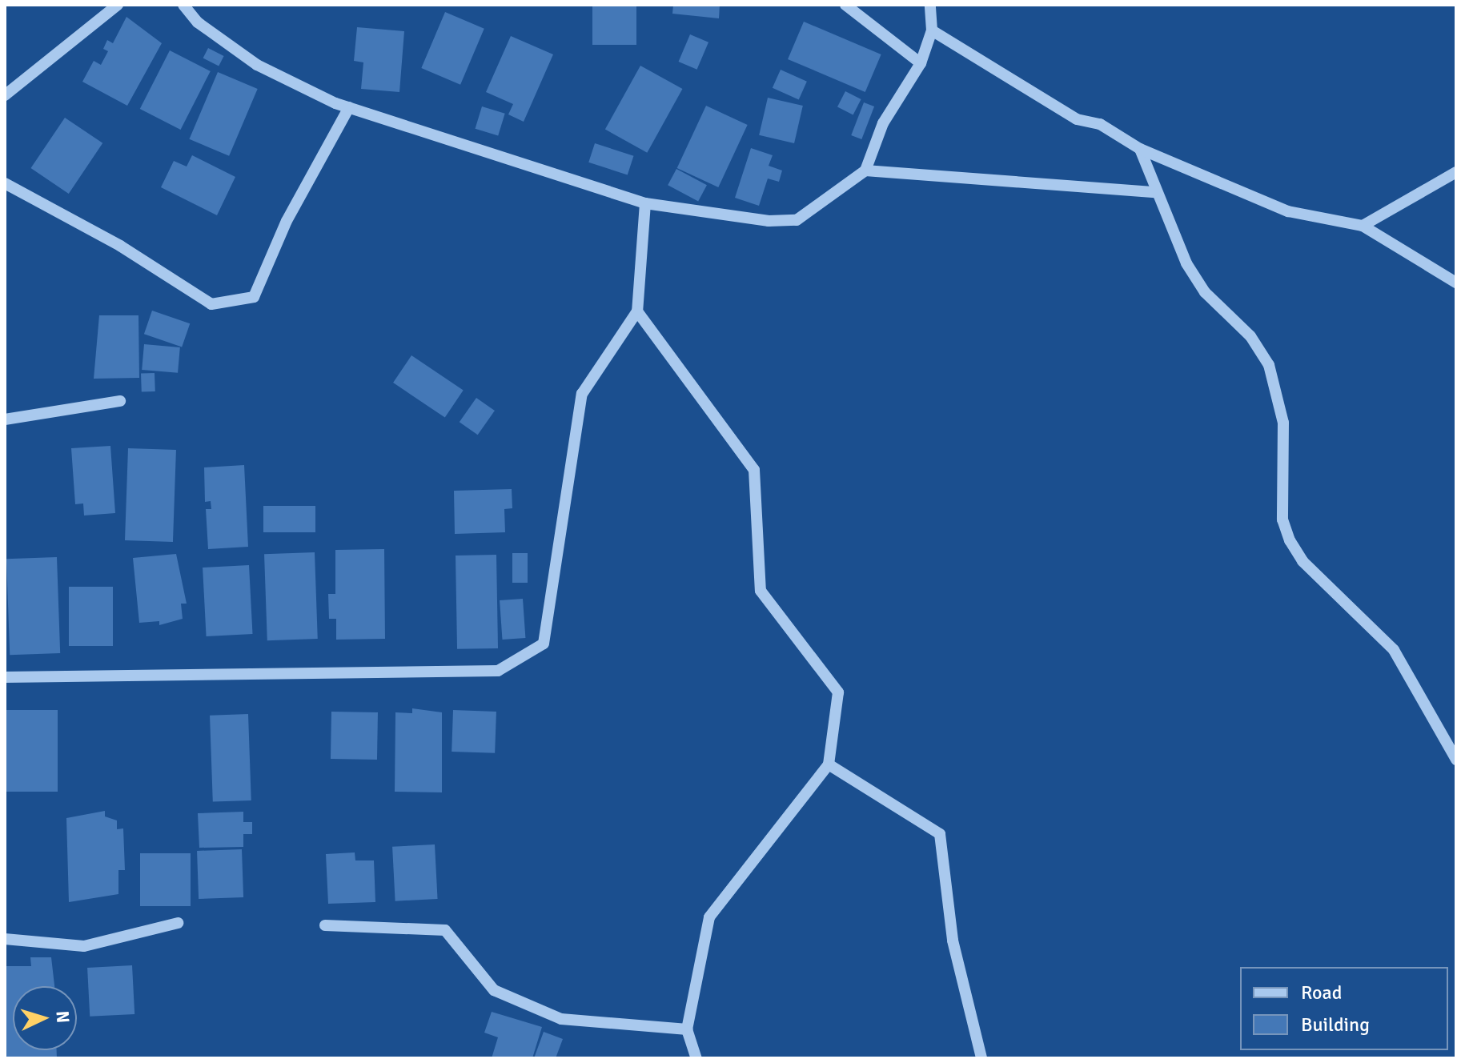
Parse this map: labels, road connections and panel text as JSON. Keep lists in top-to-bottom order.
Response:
{
  "legend": ["Road", "Building"],
  "north": "right"
}
